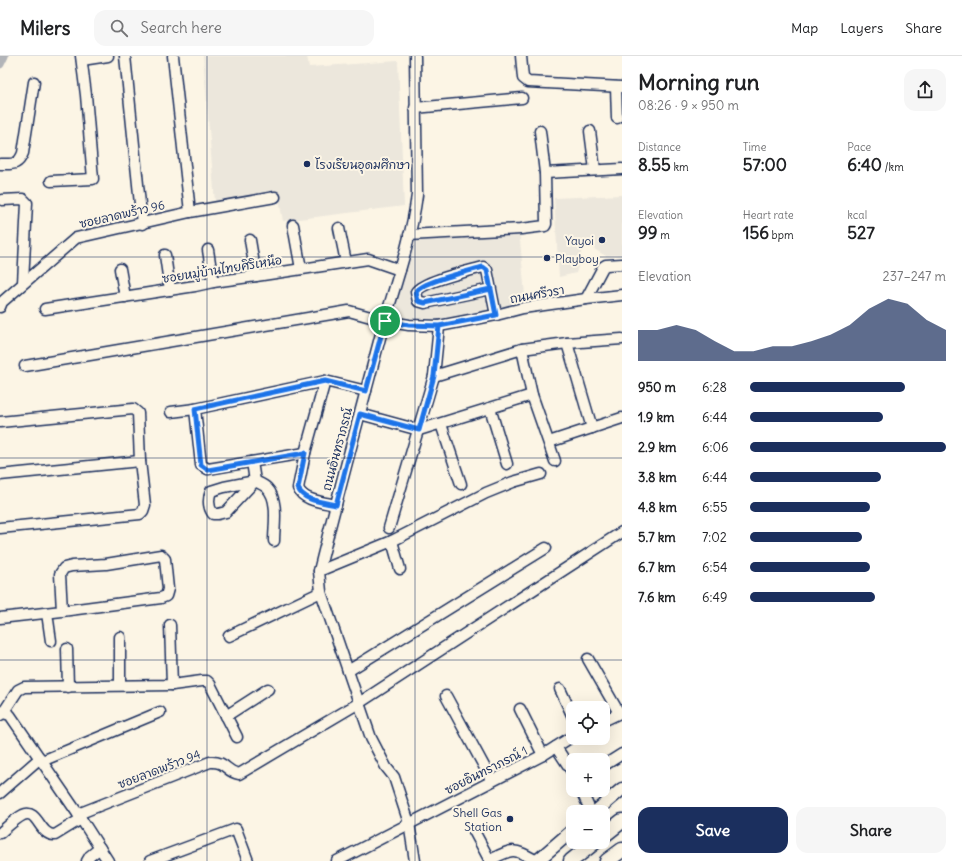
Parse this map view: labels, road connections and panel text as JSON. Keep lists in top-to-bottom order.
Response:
{
  "streets": {
    "street": [
      "ซอยลาดพร้าว 96",
      "ซอยหมู่บ้านไทยศิริเหนือ",
      "ถนนศรีวรา",
      "ถนนอินทราภรณ์",
      "ซอยลาดพร้าว 94",
      "ซอยอินทราภรณ์ 1"
    ]
  },
  "crossings": [
    ["ซอยหมู่บ้านไทยศิริเหนือ", "ถนนอินทราภรณ์"],
    ["ถนนศรีวรา", "ถนนอินทราภรณ์"],
    ["ถนนอินทราภรณ์", "ซอยลาดพร้าว 94"],
    ["ถนนอินทราภรณ์", "ซอยอินทราภรณ์ 1"]
  ],
  "places": [
    "โรงเรียนอุดมศึกษา",
    "Yayoi",
    "Playboy",
    "Shell Gas Station"
  ],
  "page": {
    "header": "Milers",
    "search": "Search here",
    "nav": ["Map", "Layers", "Share"],
    "heading": ["Morning run", "08:26 · 9 × 950 m"],
    "stats": [
      ["Distance", "8.55 km"],
      ["Time", "57:00"],
      ["Pace", "6:40 /km"],
      ["Elevation", "99 m"],
      ["Heart rate", "156 bpm"],
      ["kcal", "527"]
    ],
    "chart": ["Elevation", "237–247 m"],
    "list": [
      {
        "name": "950 m",
        "note": "6:28"
      },
      {
        "name": "1.9 km",
        "note": "6:44"
      },
      {
        "name": "2.9 km",
        "note": "6:06"
      },
      {
        "name": "3.8 km",
        "note": "6:44"
      },
      {
        "name": "4.8 km",
        "note": "6:55"
      },
      {
        "name": "5.7 km",
        "note": "7:02"
      },
      {
        "name": "6.7 km",
        "note": "6:54"
      },
      {
        "name": "7.6 km",
        "note": "6:49"
      }
    ],
    "map_buttons": ["+", "−"],
    "buttons": ["Save", "Share"]
  }
}
